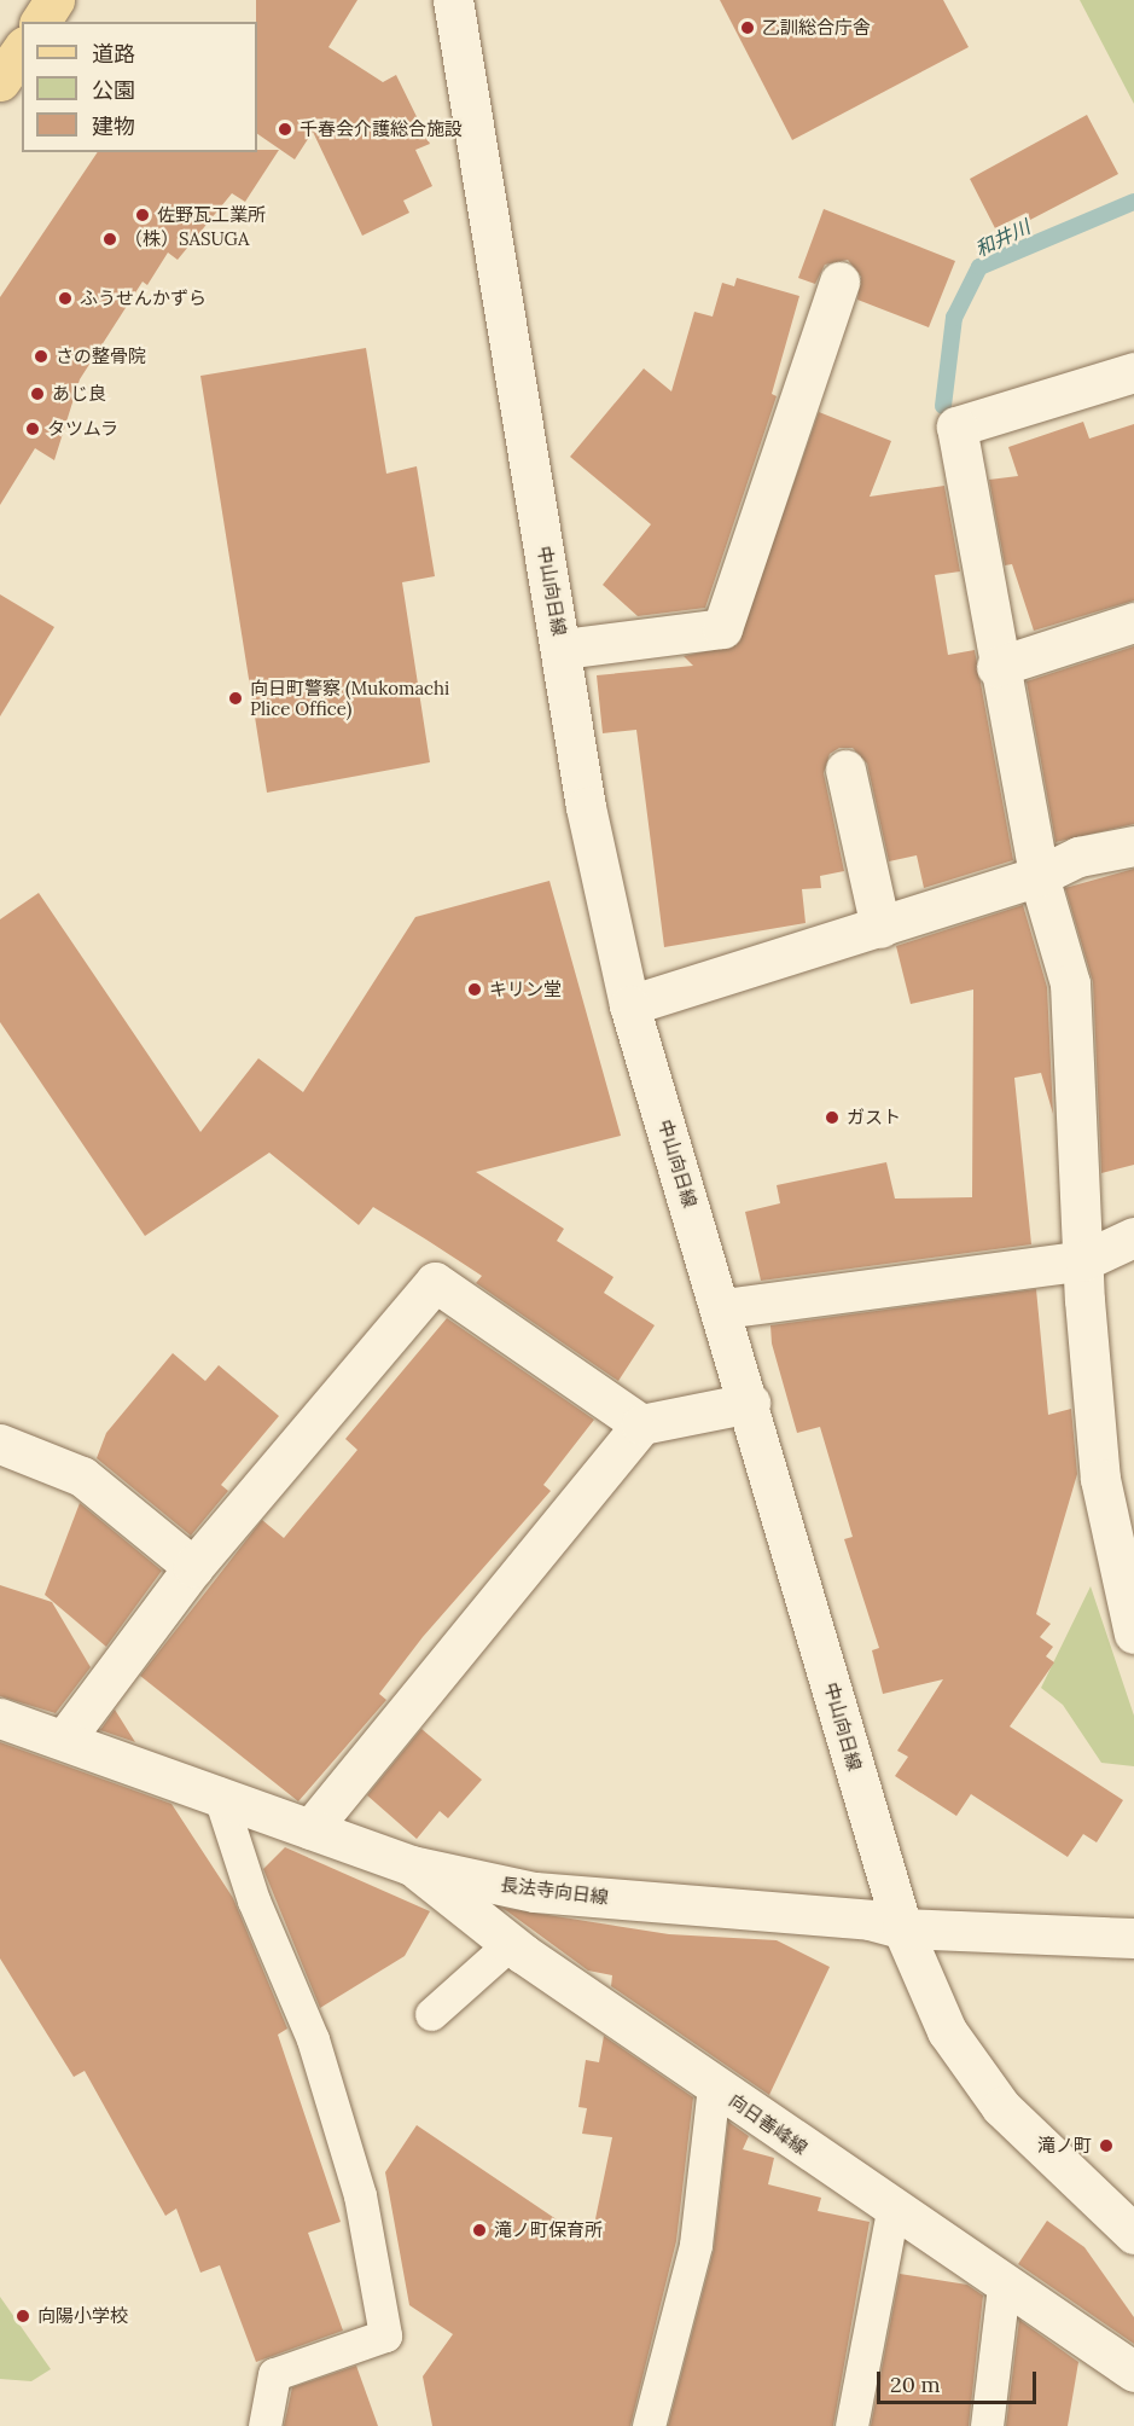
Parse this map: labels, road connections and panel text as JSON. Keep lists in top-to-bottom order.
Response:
{
  "streets": {
    "street": ["中山向日線", "長法寺向日線", "向日善峰線"]
  },
  "crossings": [
    ["中山向日線", "長法寺向日線"],
    ["長法寺向日線", "向日善峰線"]
  ],
  "water": ["和井川"],
  "places": [
    "乙訓総合庁舎",
    "千春会介護総合施設",
    "佐野瓦工業所",
    "（株）SASUGA",
    "ふうせんかずら",
    "さの整骨院",
    "あじ良",
    "タツムラ",
    "向日町警察 (Mukomachi Plice Office)",
    "キリン堂",
    "ガスト",
    "滝ノ町",
    "滝ノ町保育所",
    "向陽小学校"
  ],
  "legend": ["道路", "公園", "建物"],
  "scale_bar": "20 m"
}
